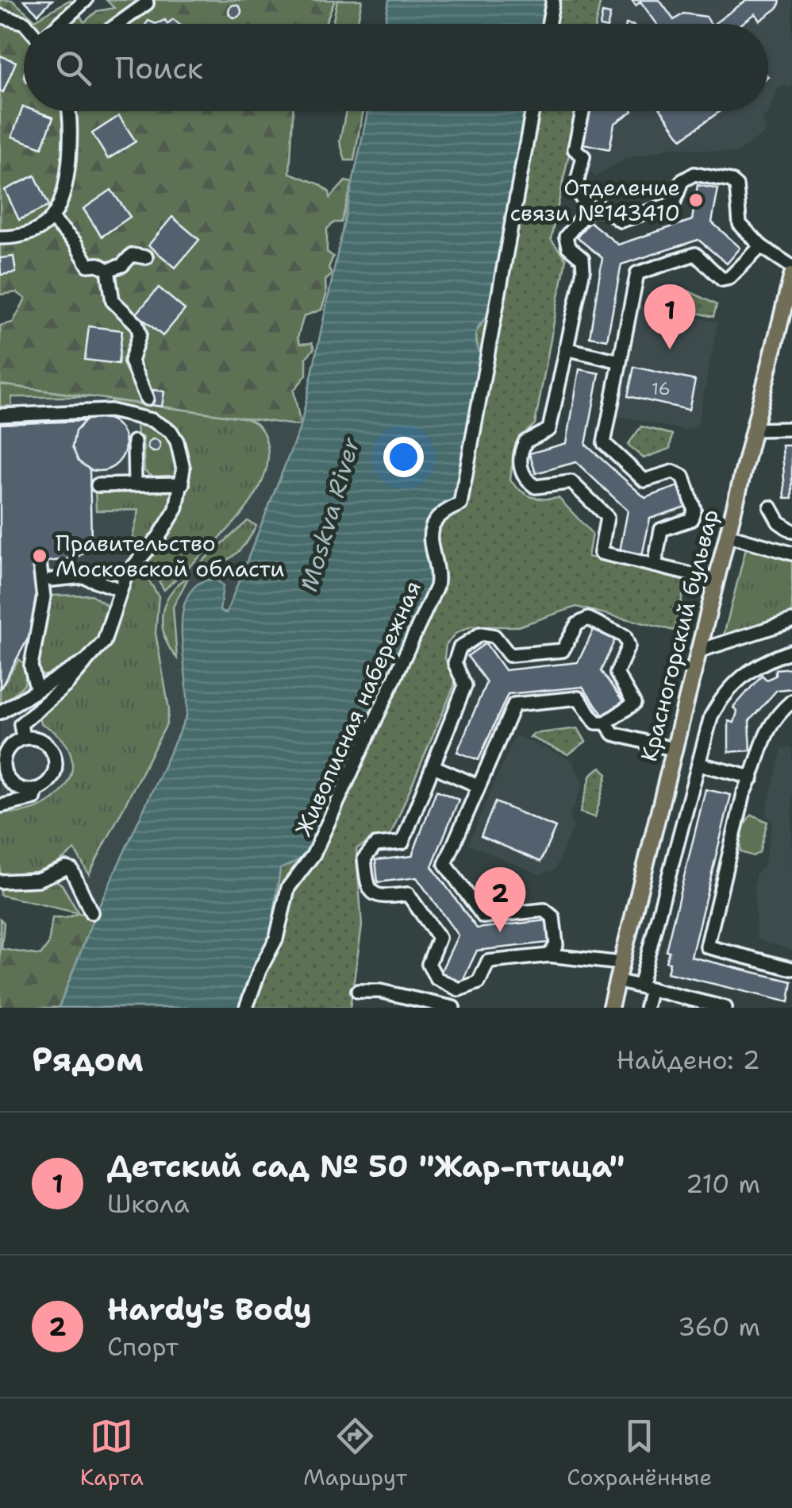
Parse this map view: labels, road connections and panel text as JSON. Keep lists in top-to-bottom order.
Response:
{
  "streets": {
    "main road": ["Красногорский бульвар"],
    "street": ["Живописная набережная"]
  },
  "water": ["Moskva River"],
  "places": ["Отделение связи №143410", "Правительство Московской области"],
  "house_numbers": ["16"],
  "page": {
    "search": "Поиск",
    "pins": ["1", "2"],
    "heading": ["Рядом", "Найдено: 2"],
    "list": [
      {
        "mark": "1",
        "name": "Детский сад № 50 \"Жар-птица\"",
        "note": "Школа",
        "value": "210 m"
      },
      {
        "mark": "2",
        "name": "Hardy's Body",
        "note": "Спорт",
        "value": "360 m"
      }
    ],
    "nav": ["Карта", "Маршрут", "Сохранённые"]
  }
}
